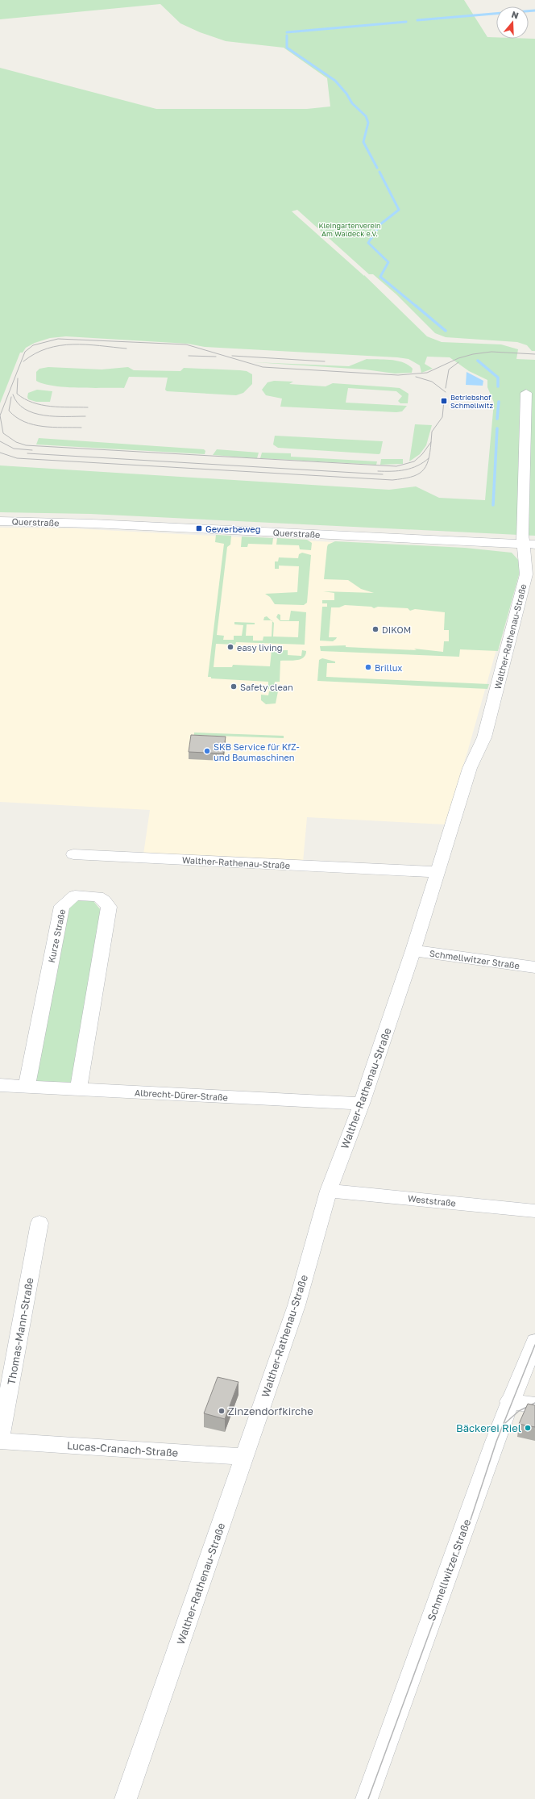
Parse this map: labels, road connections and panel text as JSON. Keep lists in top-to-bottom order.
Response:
{
  "streets": {
    "street": [
      "Querstraße",
      "Walther-Rathenau-Straße",
      "Kurze Straße",
      "Schmellwitzer Straße",
      "Albrecht-Dürer-Straße",
      "Weststraße",
      "Thomas-Mann-Straße",
      "Lucas-Cranach-Straße"
    ]
  },
  "crossings": [
    ["Querstraße", "Walther-Rathenau-Straße"],
    ["Walther-Rathenau-Straße", "Schmellwitzer Straße"],
    ["Walther-Rathenau-Straße", "Albrecht-Dürer-Straße"],
    ["Walther-Rathenau-Straße", "Weststraße"],
    ["Walther-Rathenau-Straße", "Lucas-Cranach-Straße"],
    ["Kurze Straße", "Albrecht-Dürer-Straße"],
    ["Thomas-Mann-Straße", "Lucas-Cranach-Straße"]
  ],
  "parks": ["Kleingartenverein Am Waldeck e.V."],
  "places": {
    "transit": ["Betriebshof Schmellwitz", "Gewerbeweg"],
    "other": [
      "DIKOM",
      "easy living",
      "Brillux",
      "Safety clean",
      "SKB Service für KfZ- und Baumaschinen",
      "Zinzendorfkirche",
      "Bäckerei Riel"
    ]
  },
  "north": "top"
}
